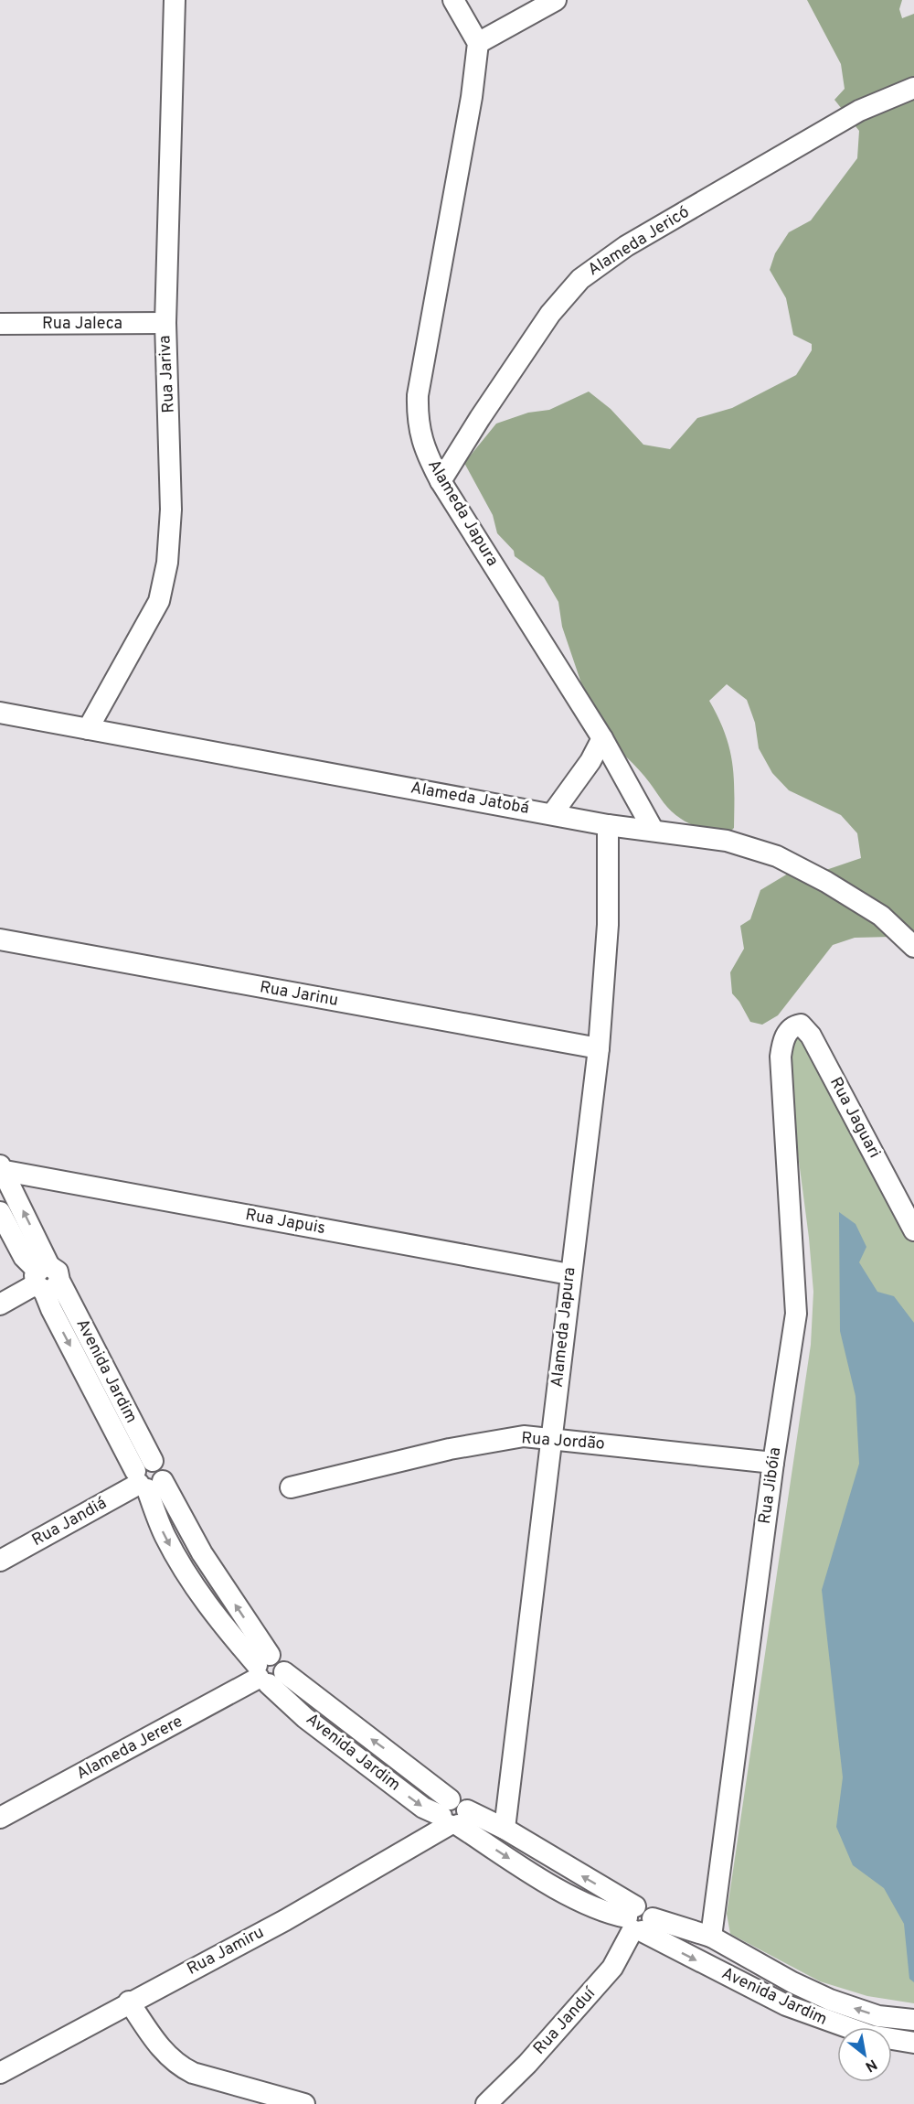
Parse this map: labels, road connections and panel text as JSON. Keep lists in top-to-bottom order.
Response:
{
  "streets": {
    "street": [
      "Alameda Jericó",
      "Rua Jaleca",
      "Rua Jariva",
      "Alameda Japura",
      "Alameda Jatobá",
      "Rua Jarinu",
      "Rua Jaguari",
      "Rua Japuis",
      "Avenida Jardim",
      "Rua Jordão",
      "Rua Jibóia",
      "Rua Jandiá",
      "Alameda Jerere",
      "Rua Jamiru",
      "Rua Janduí"
    ]
  },
  "crossings": [
    ["Alameda Jericó", "Alameda Japura"],
    ["Rua Jaleca", "Rua Jariva"],
    ["Rua Jariva", "Alameda Jatobá"],
    ["Alameda Japura", "Alameda Jatobá"],
    ["Alameda Japura", "Rua Jarinu"],
    ["Alameda Japura", "Rua Japuis"],
    ["Alameda Japura", "Avenida Jardim"],
    ["Alameda Japura", "Rua Jordão"],
    ["Rua Jaguari", "Rua Jibóia"],
    ["Rua Japuis", "Avenida Jardim"],
    ["Avenida Jardim", "Rua Jibóia"],
    ["Avenida Jardim", "Rua Jandiá"],
    ["Avenida Jardim", "Alameda Jerere"],
    ["Avenida Jardim", "Rua Jamiru"],
    ["Avenida Jardim", "Rua Janduí"],
    ["Rua Jordão", "Rua Jibóia"]
  ],
  "north": "bottom right"
}
